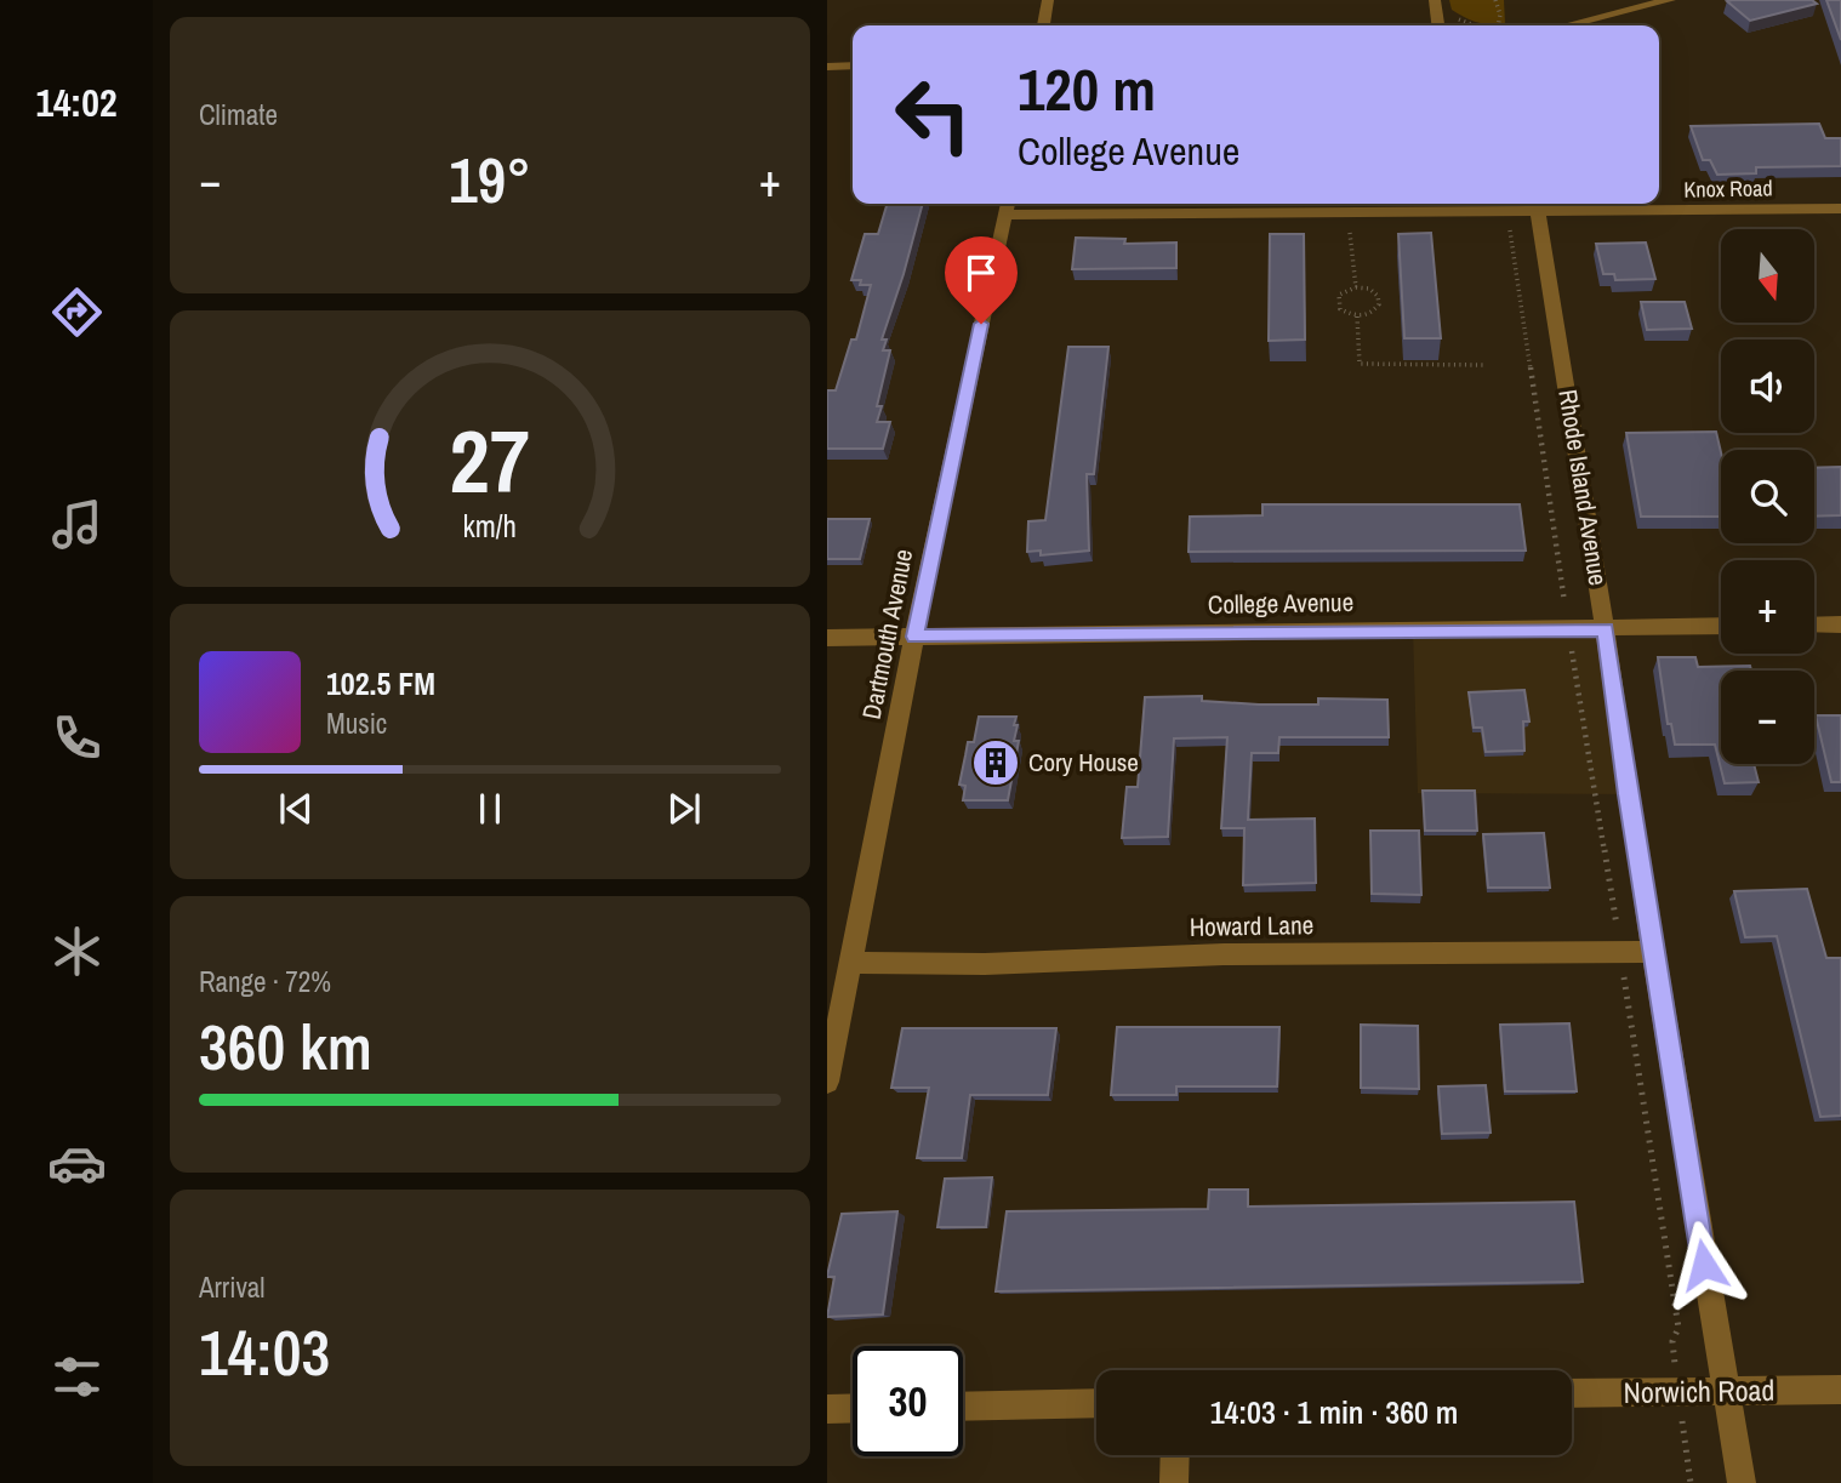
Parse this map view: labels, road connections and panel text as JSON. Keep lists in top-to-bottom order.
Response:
{
  "streets": {
    "street": [
      "Knox Road",
      "Rhode Island Avenue",
      "College Avenue",
      "Dartmouth Avenue",
      "Howard Lane",
      "Norwich Road"
    ]
  },
  "crossings": [
    ["Knox Road", "Rhode Island Avenue"],
    ["Knox Road", "Dartmouth Avenue"],
    ["Rhode Island Avenue", "College Avenue"],
    ["Rhode Island Avenue", "Howard Lane"],
    ["Rhode Island Avenue", "Norwich Road"],
    ["College Avenue", "Dartmouth Avenue"],
    ["Dartmouth Avenue", "Howard Lane"]
  ],
  "places": {
    "building": ["Cory House"]
  },
  "north": "bottom",
  "page": {
    "tabs": "14:02",
    "tile": [
      "Climate",
      ["Range · 72%", "360 km"],
      ["Arrival", "14:03"]
    ],
    "turn": ["120 m", "College Avenue"],
    "heat": ["−", "19°", "+"],
    "map_buttons": ["+", "−"],
    "song": ["102.5 FM", "Music"],
    "limit": "30",
    "trip": "14:03 · 1 min · 360 m",
    "gauge": ["27", "km/h"]
  }
}
